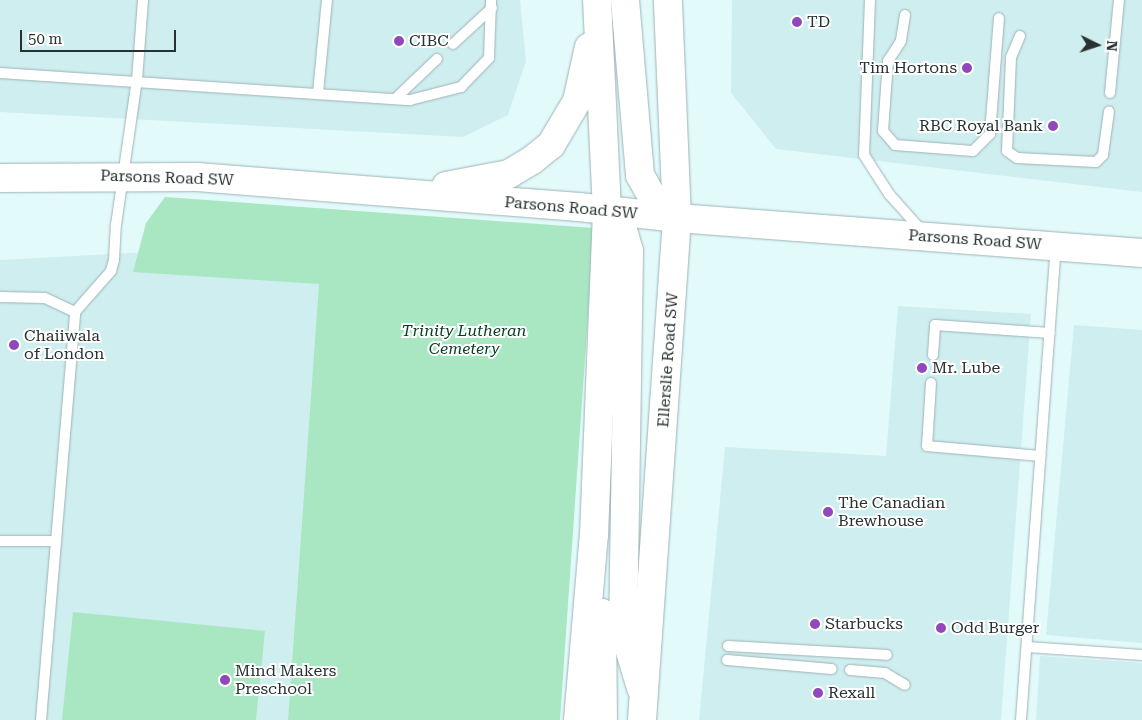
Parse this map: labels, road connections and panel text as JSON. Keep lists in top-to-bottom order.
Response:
{
  "streets": {
    "main road": ["Parsons Road SW", "Ellerslie Road SW"]
  },
  "crossings": [
    ["Parsons Road SW", "Ellerslie Road SW"]
  ],
  "parks": ["Trinity Lutheran Cemetery"],
  "places": [
    "TD",
    "CIBC",
    "Tim Hortons",
    "RBC Royal Bank",
    "Chaiiwala of London",
    "Mr. Lube",
    "The Canadian Brewhouse",
    "Starbucks",
    "Odd Burger",
    "Mind Makers Preschool",
    "Rexall"
  ],
  "scale_bar": "50 m",
  "north": "right"
}
